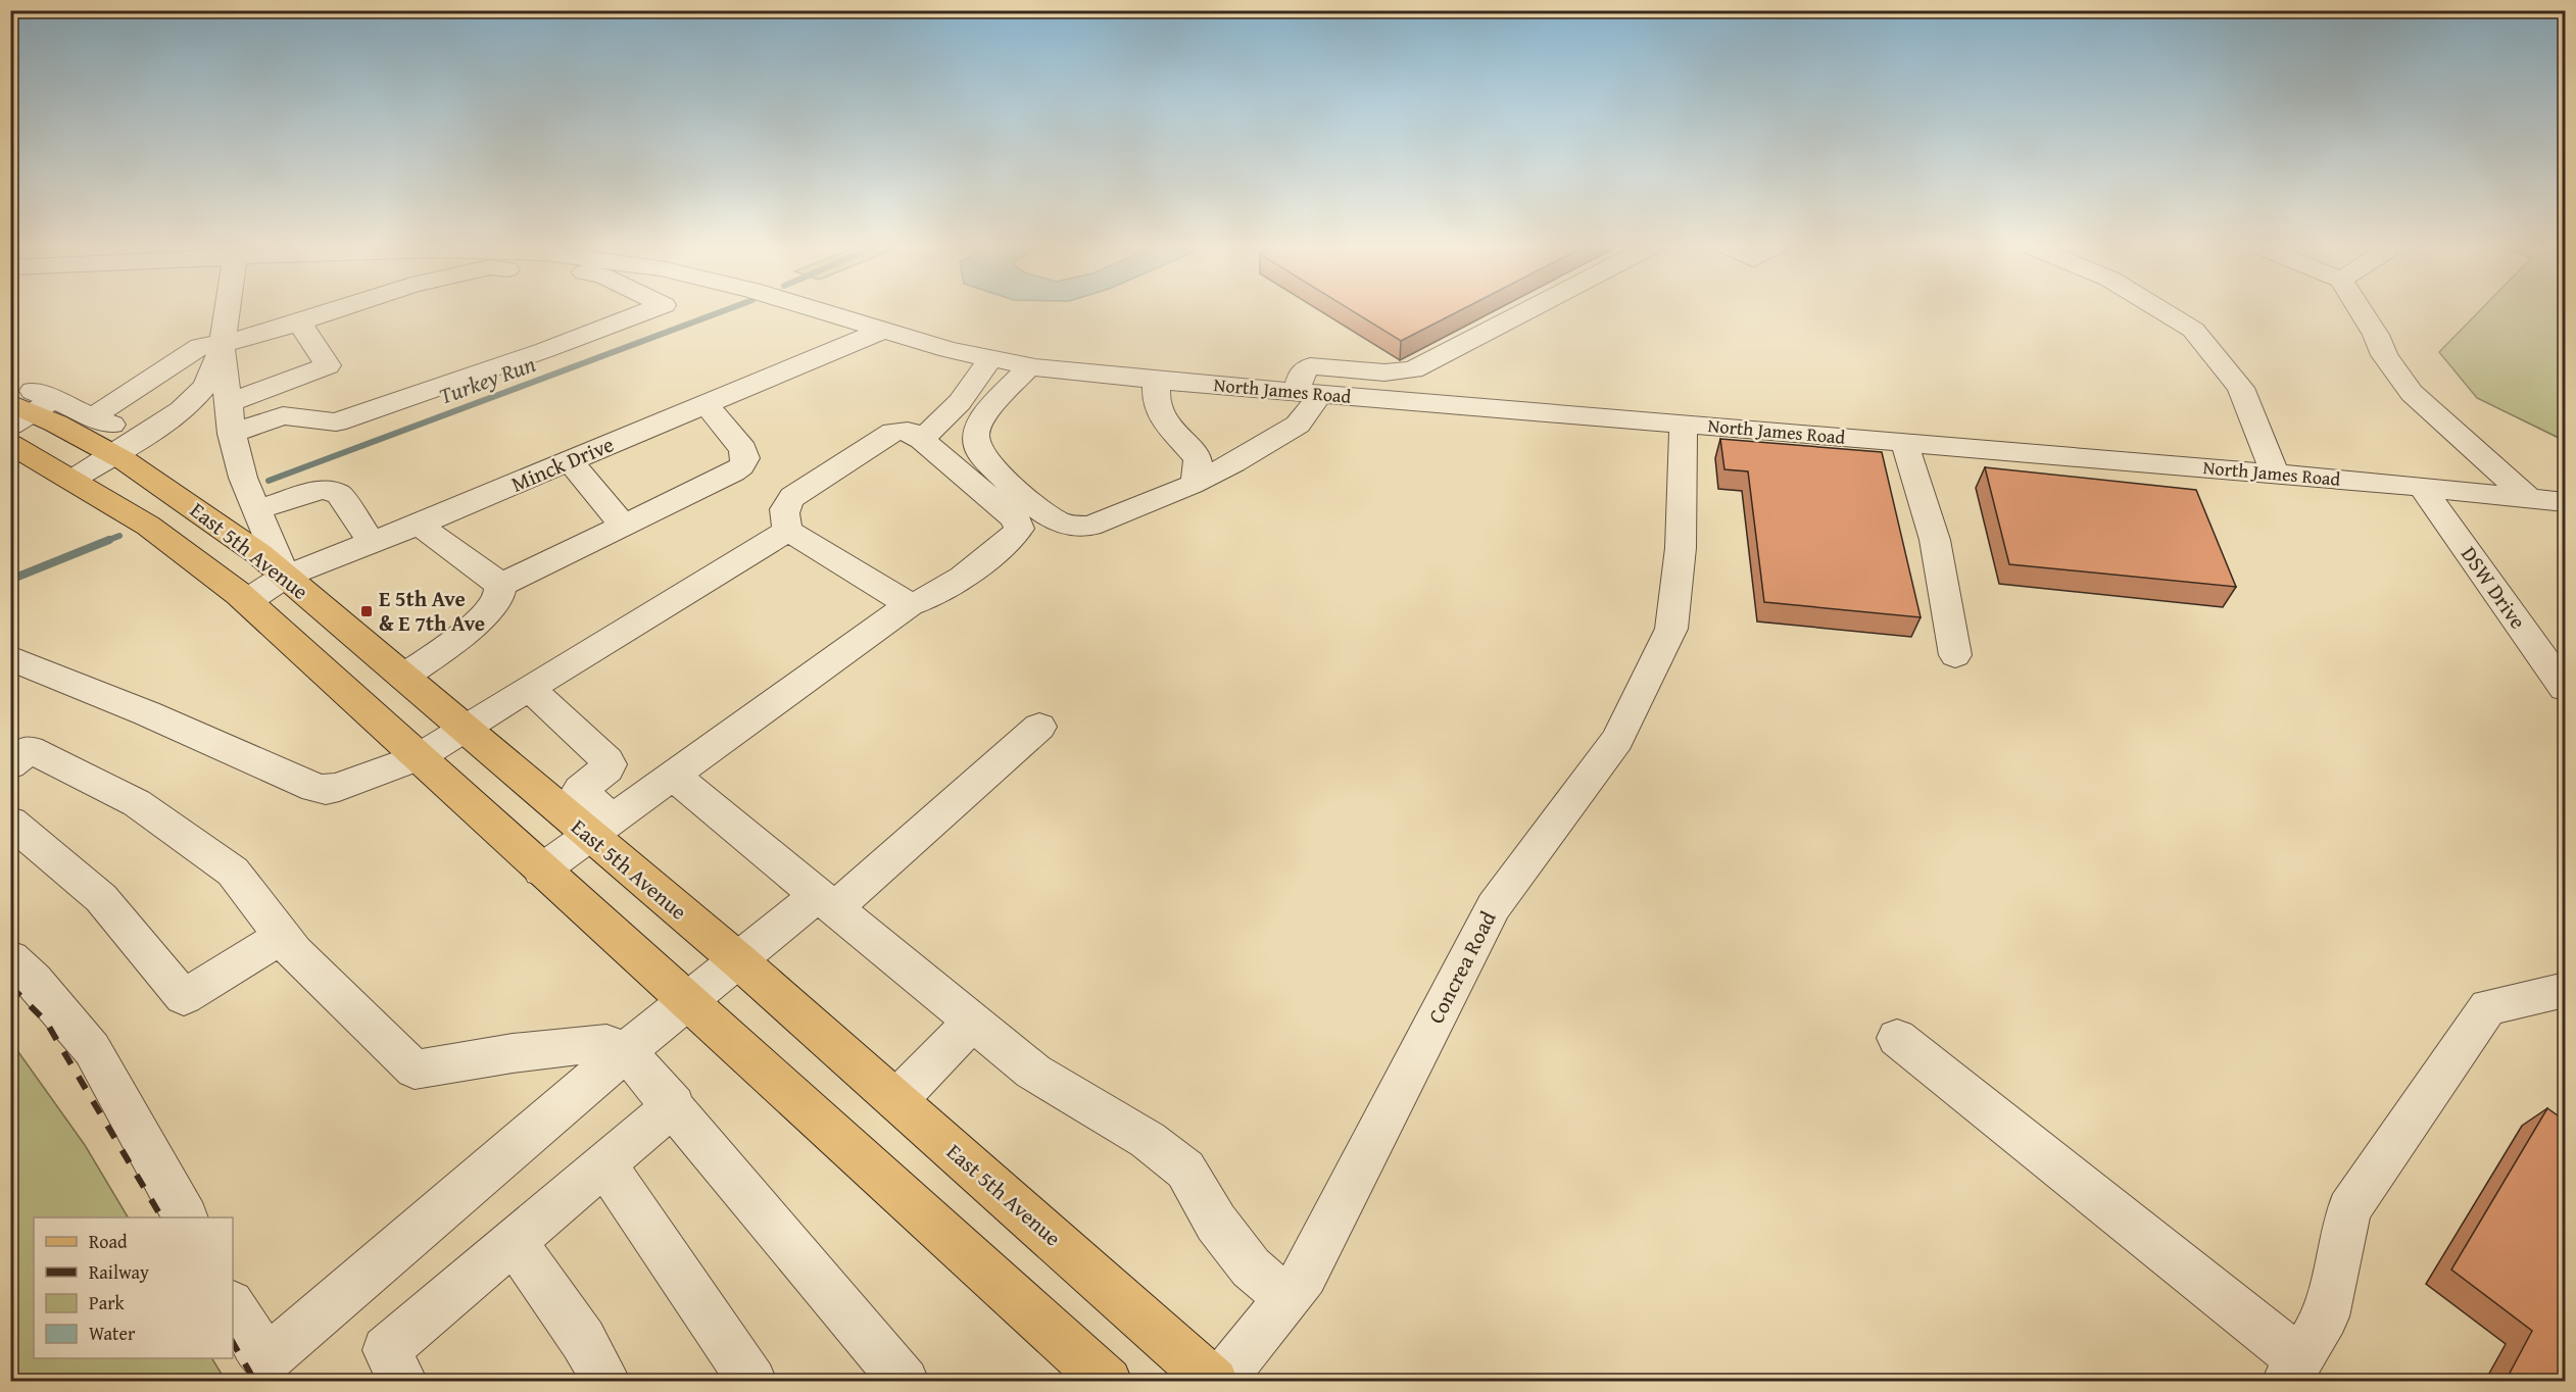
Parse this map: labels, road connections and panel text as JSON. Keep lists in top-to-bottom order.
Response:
{
  "streets": {
    "main road": ["East 5th Avenue"],
    "street": [
      "North James Road",
      "Minck Drive",
      "DSW Drive",
      "Concrea Road"
    ]
  },
  "crossings": [
    ["North James Road", "Minck Drive"],
    ["North James Road", "DSW Drive"],
    ["North James Road", "Concrea Road"],
    ["Minck Drive", "East 5th Avenue"]
  ],
  "water": ["Turkey Run"],
  "places": {
    "transit": ["E 5th Ave & E 7th Ave"]
  },
  "legend": [
    "Road",
    "Railway",
    "Park",
    "Water"
  ]
}
